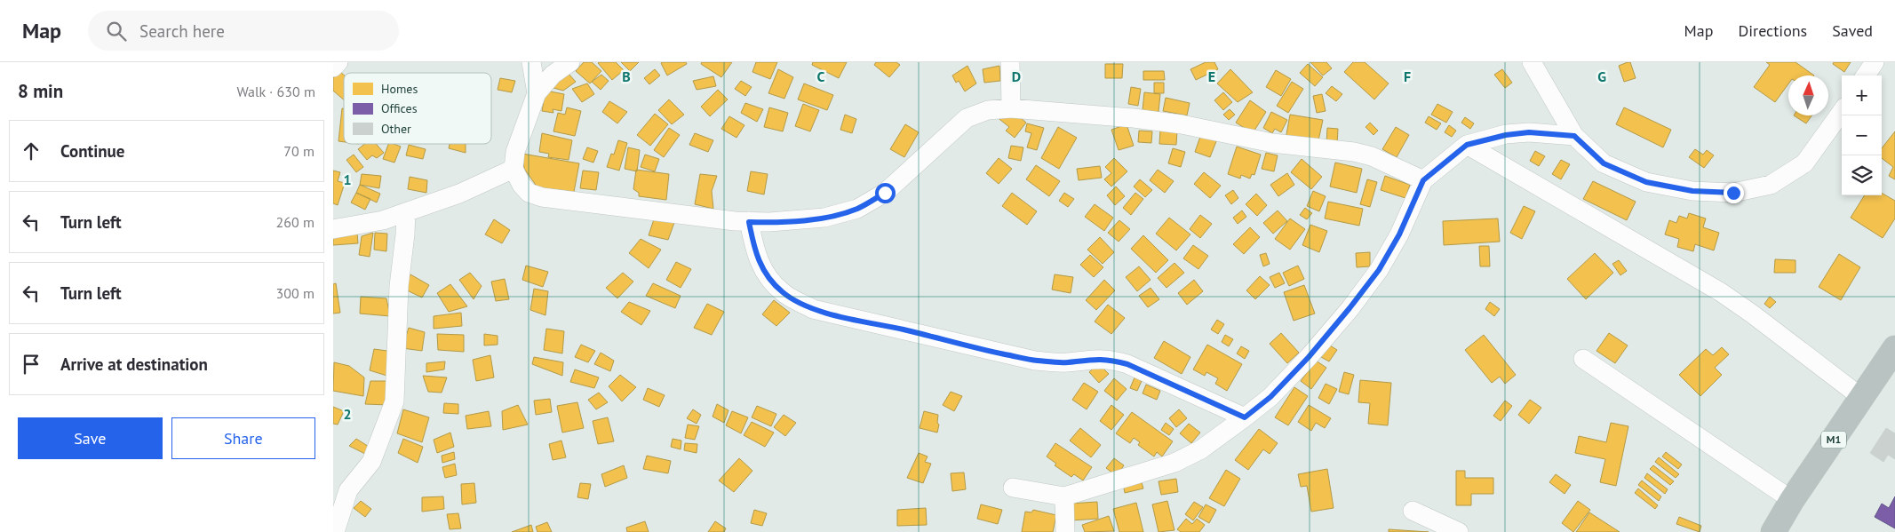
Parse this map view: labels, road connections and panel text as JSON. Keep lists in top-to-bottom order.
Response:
{
  "streets": {
    "highway": ["M1"]
  },
  "legend": ["Homes", "Offices", "Other"],
  "north": "top",
  "page": {
    "header": "Map",
    "search": "Search here",
    "nav": ["Map", "Directions", "Saved"],
    "heading": ["8 min", "Walk · 630 m"],
    "map_buttons": ["+", "−"],
    "list": [
      ["Continue", "70 m"],
      ["Turn left", "260 m"],
      ["Turn left", "300 m"],
      "Arrive at destination"
    ],
    "buttons": ["Save", "Share"]
  },
  "grid": {
    "columns": [
      "B",
      "C",
      "D",
      "E",
      "F",
      "G"
    ],
    "rows": ["1", "2"]
  }
}
